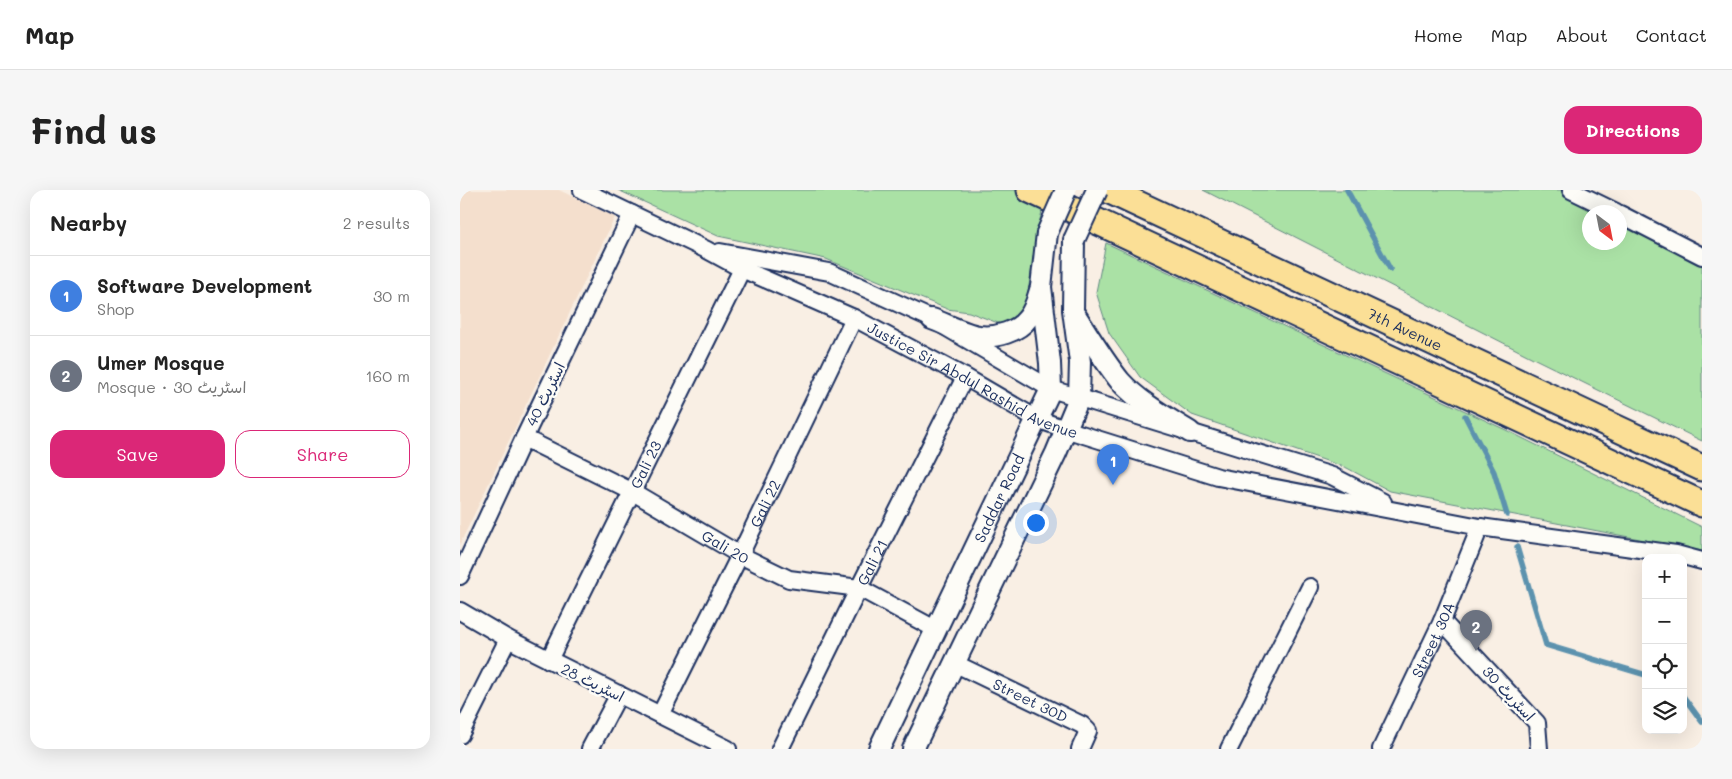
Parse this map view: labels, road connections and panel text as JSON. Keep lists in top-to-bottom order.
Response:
{
  "streets": {
    "main road": ["7th Avenue"],
    "street": [
      "Justice Sir Abdul Rashid Avenue",
      "اسٹریٹ 40",
      "Gali 23",
      "Saddar Road",
      "Gali 22",
      "Gali 20",
      "Gali 21",
      "Street 30A",
      "اسٹریٹ 28",
      "اسٹریٹ 30",
      "Street 30D"
    ]
  },
  "crossings": [
    ["Justice Sir Abdul Rashid Avenue", "اسٹریٹ 40"],
    ["Justice Sir Abdul Rashid Avenue", "Gali 23"],
    ["Justice Sir Abdul Rashid Avenue", "Saddar Road"],
    ["Justice Sir Abdul Rashid Avenue", "Gali 22"],
    ["Justice Sir Abdul Rashid Avenue", "Gali 21"],
    ["Justice Sir Abdul Rashid Avenue", "Street 30A"],
    ["اسٹریٹ 40", "Gali 20"],
    ["Gali 23", "Gali 20"],
    ["Gali 23", "اسٹریٹ 28"],
    ["Saddar Road", "Gali 20"],
    ["Saddar Road", "Street 30D"],
    ["Gali 22", "Gali 20"],
    ["Gali 22", "اسٹریٹ 28"],
    ["Gali 20", "Gali 21"],
    ["Street 30A", "اسٹریٹ 30"]
  ],
  "north": "bottom right",
  "page": {
    "header": "Map",
    "nav": [
      "Home",
      "Map",
      "About",
      "Contact"
    ],
    "buttons": [
      "Directions",
      ["Save", "Share"]
    ],
    "title": "Find us",
    "heading": ["Nearby", "2 results"],
    "list": [
      {
        "mark": "1",
        "name": "Software Development",
        "note": "Shop",
        "value": "30 m"
      },
      {
        "mark": "2",
        "name": "Umer Mosque",
        "note": "Mosque · اسٹریٹ 30",
        "value": "160 m"
      }
    ],
    "pins": ["1", "2"],
    "map_buttons": ["+", "−"]
  }
}
